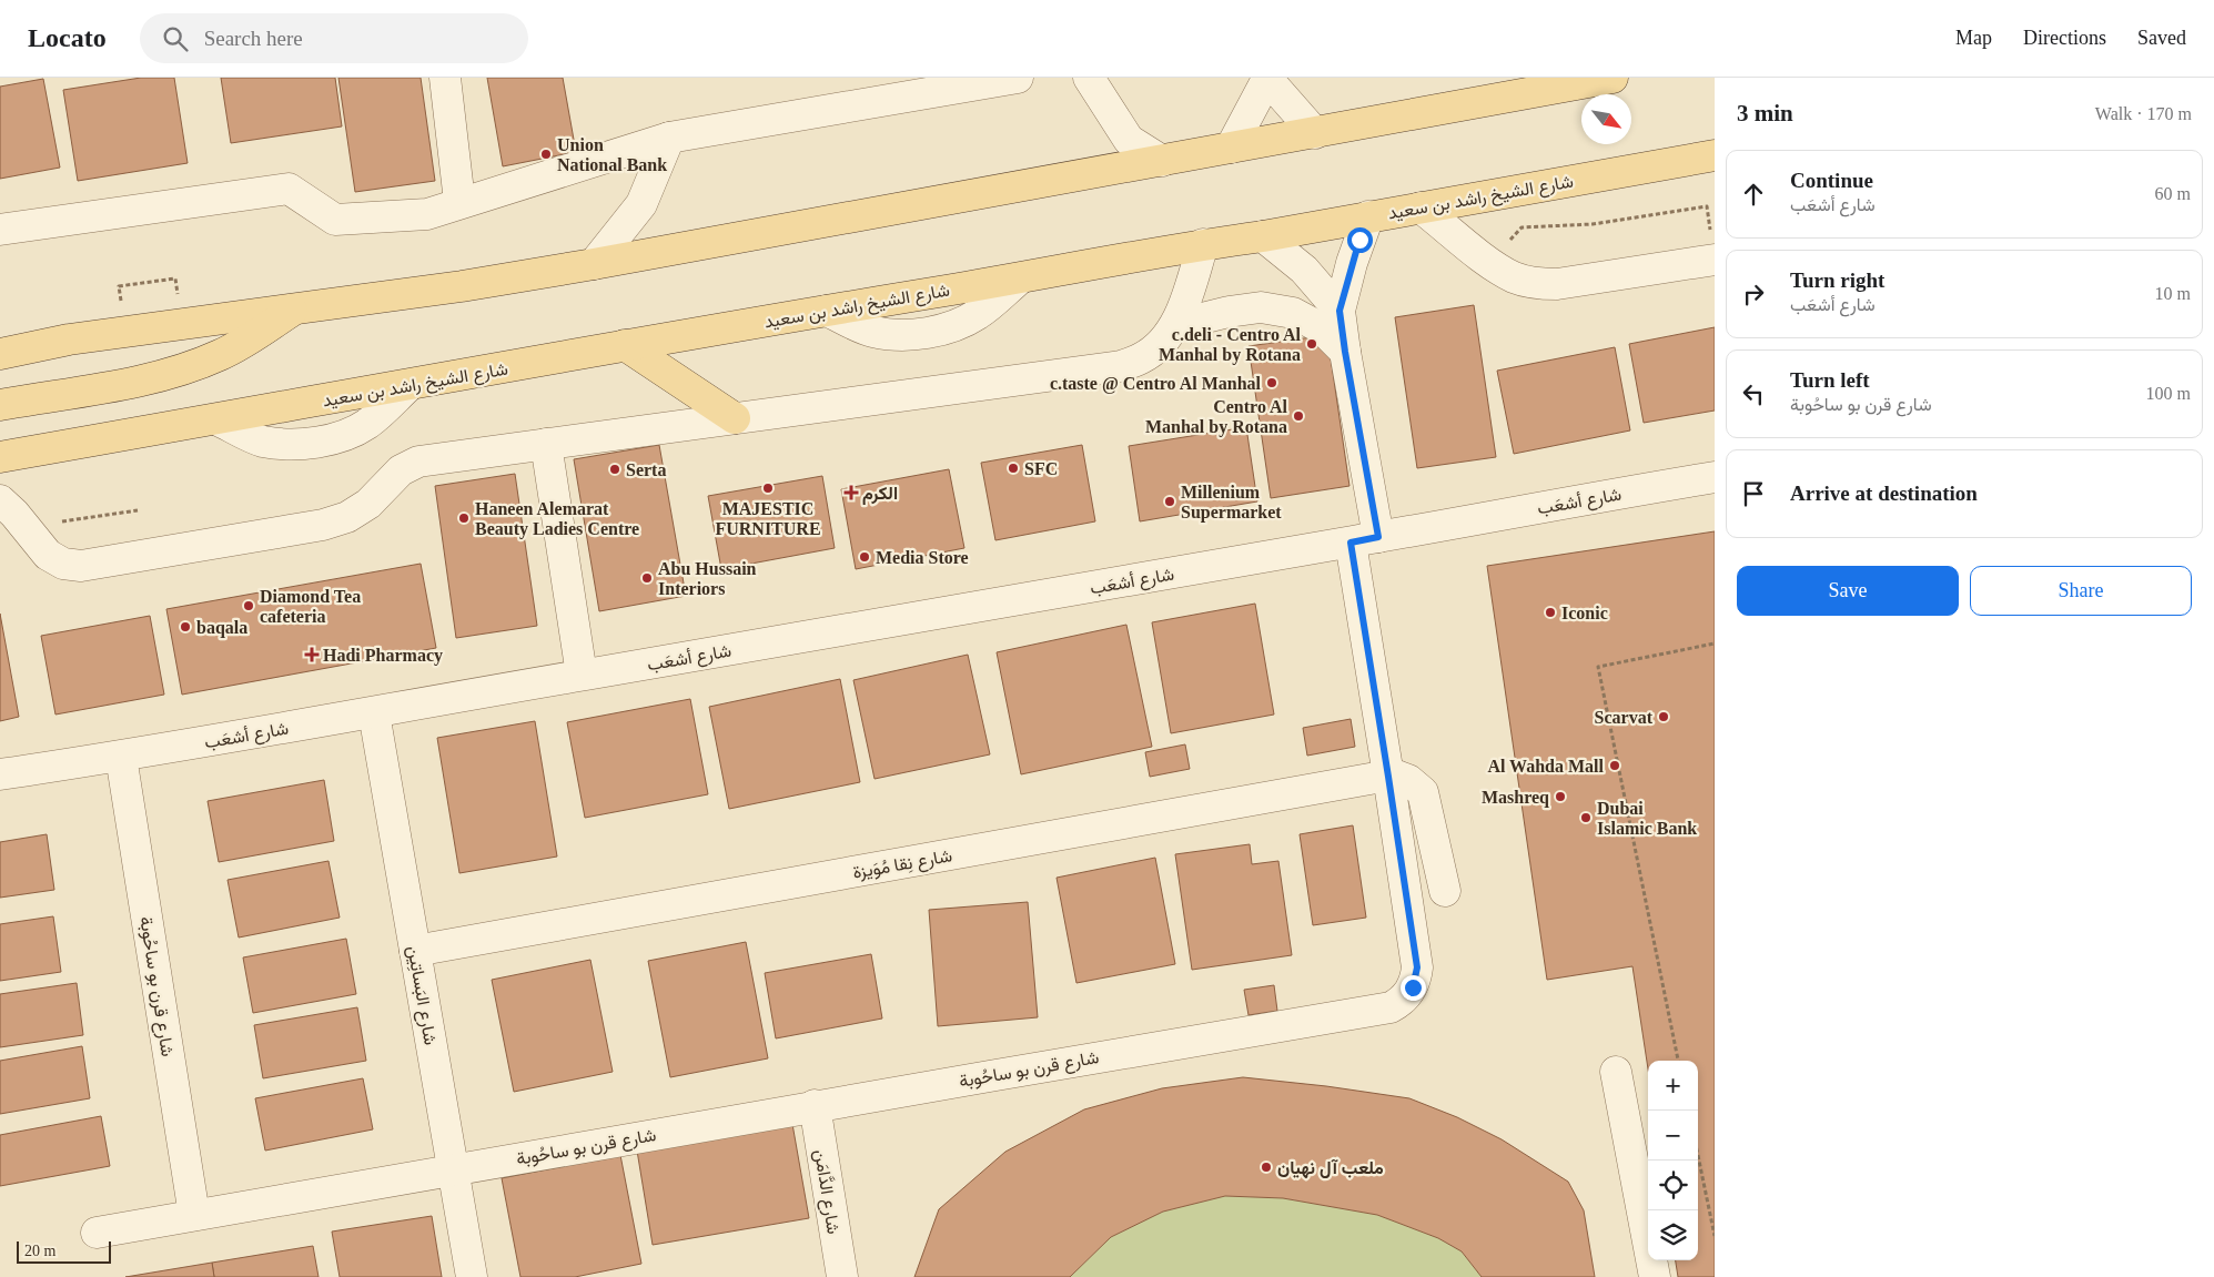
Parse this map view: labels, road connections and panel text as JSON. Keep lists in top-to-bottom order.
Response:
{
  "streets": {
    "main road": ["شارع الشيخ راشد بن سعيد"],
    "street": [
      "شارع أشعَب",
      "شارع نِقا مُوَيزة",
      "شارع قرن بو ساحُوبة",
      "شارع البَساتِين",
      "شارع الدَّامَن"
    ]
  },
  "crossings": [
    ["شارع أشعَب", "شارع قرن بو ساحُوبة"],
    ["شارع أشعَب", "شارع البَساتِين"],
    ["شارع نِقا مُوَيزة", "شارع قرن بو ساحُوبة"],
    ["شارع نِقا مُوَيزة", "شارع البَساتِين"],
    ["شارع قرن بو ساحُوبة", "شارع البَساتِين"],
    ["شارع قرن بو ساحُوبة", "شارع الدَّامَن"]
  ],
  "places": {
    "other": [
      "Union National Bank",
      "c.deli - Centro Al Manhal by Rotana",
      "c.taste @ Centro Al Manhal",
      "Centro Al Manhal by Rotana",
      "SFC",
      "Serta",
      "MAJESTIC FURNITURE",
      "Millenium Supermarket",
      "Haneen Alemarat Beauty Ladies Centre",
      "Media Store",
      "Abu Hussain Interiors",
      "Diamond Tea cafeteria",
      "Iconic",
      "baqala",
      "Scarvat",
      "Al Wahda Mall",
      "Mashreq",
      "Dubai Islamic Bank",
      "ملعب آل نهيان"
    ],
    "health": ["الكرم", "Hadi Pharmacy"]
  },
  "scale_bar": "20 m",
  "north": "bottom right",
  "page": {
    "header": "Locato",
    "search": "Search here",
    "nav": ["Map", "Directions", "Saved"],
    "heading": ["3 min", "Walk · 170 m"],
    "list": [
      ["Continue", "شارع أشعَب", "60 m"],
      ["Turn right", "شارع أشعَب", "10 m"],
      ["Turn left", "شارع قرن بو ساحُوبة", "100 m"],
      "Arrive at destination"
    ],
    "buttons": ["Save", "Share"],
    "map_buttons": ["+", "−"],
    "scale": "20 m"
  }
}
